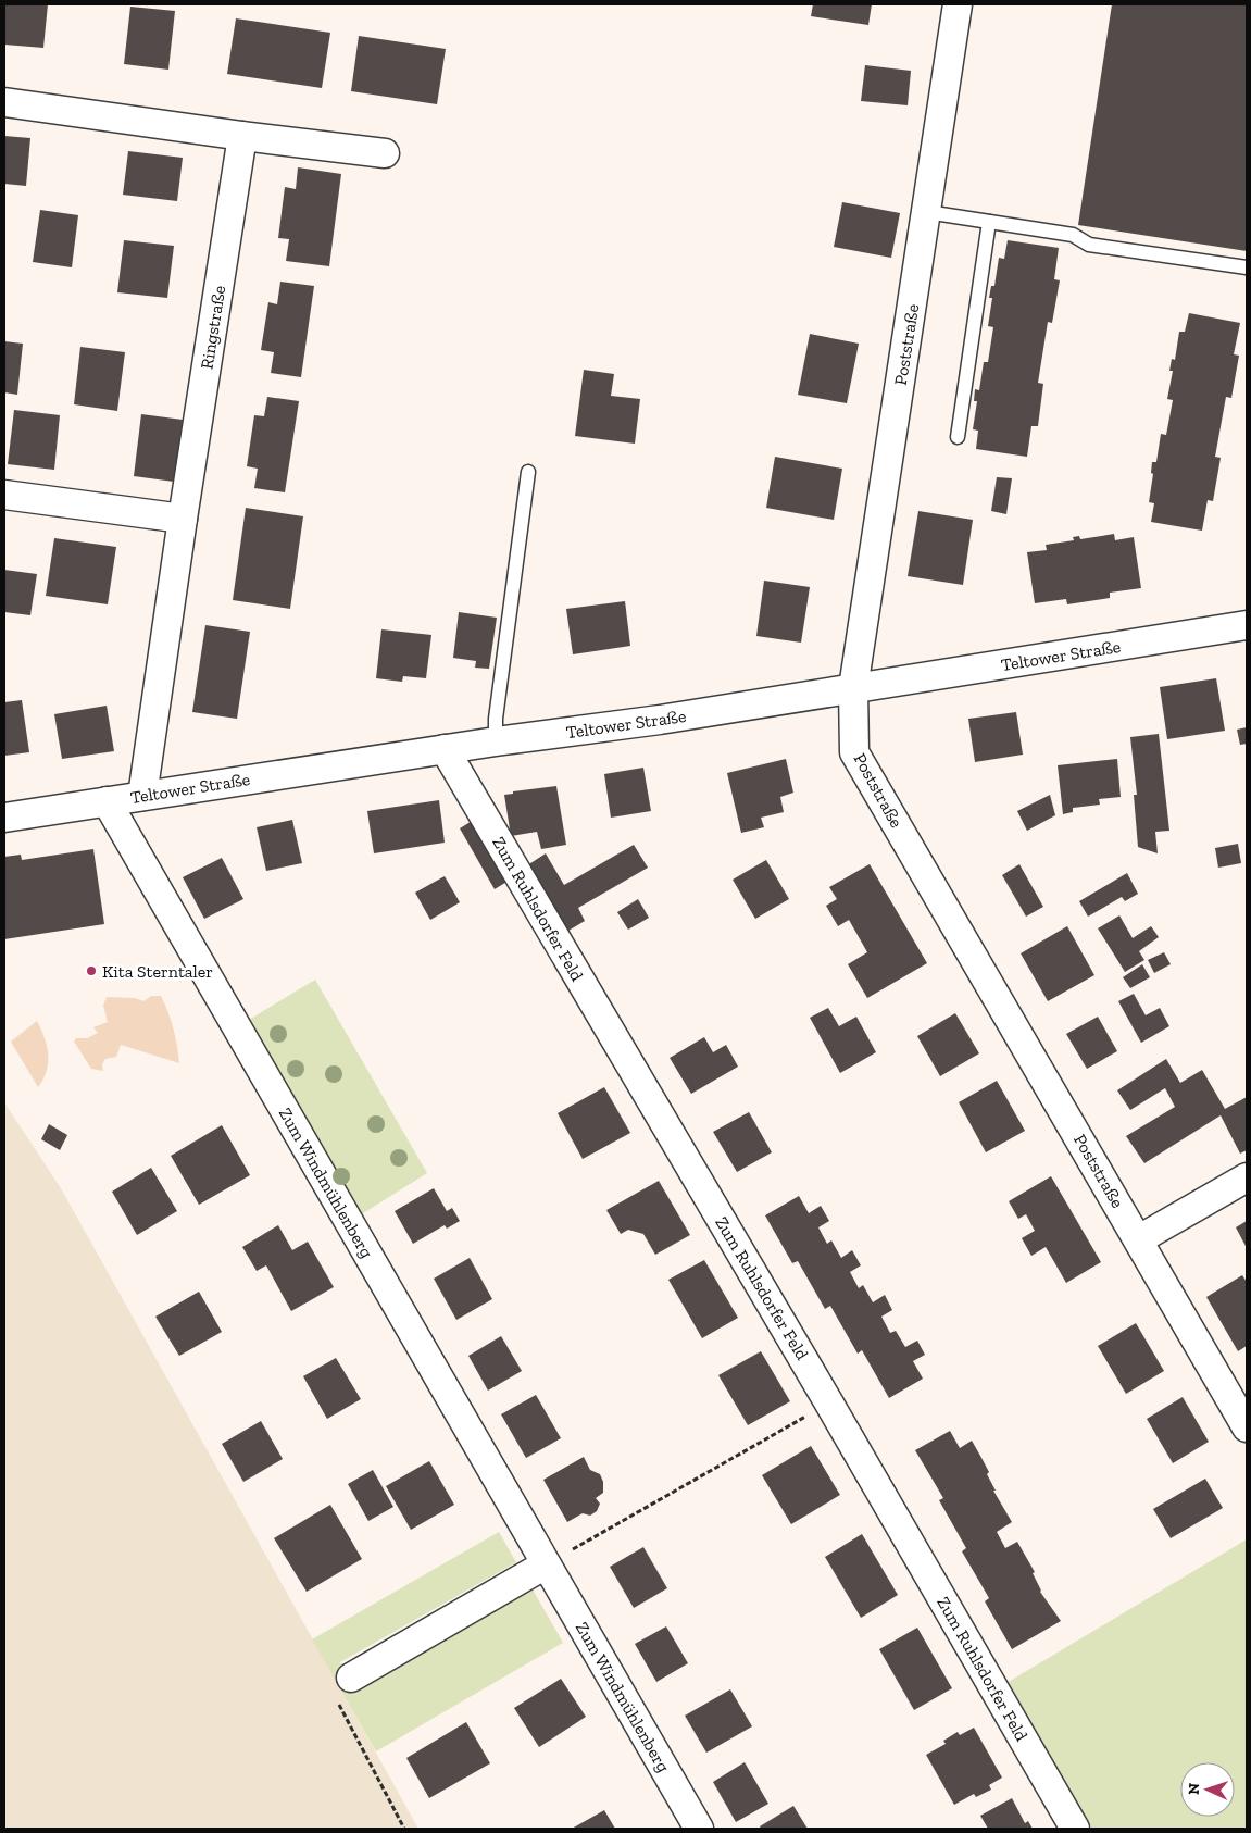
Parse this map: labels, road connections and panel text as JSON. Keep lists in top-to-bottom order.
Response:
{
  "streets": {
    "street": [
      "Ringstraße",
      "Poststraße",
      "Teltower Straße",
      "Zum Ruhlsdorfer Feld",
      "Zum Windmühlenberg"
    ]
  },
  "crossings": [
    ["Ringstraße", "Teltower Straße"],
    ["Poststraße", "Teltower Straße"],
    ["Teltower Straße", "Zum Ruhlsdorfer Feld"],
    ["Teltower Straße", "Zum Windmühlenberg"]
  ],
  "places": ["Kita Sterntaler"],
  "north": "left"
}
